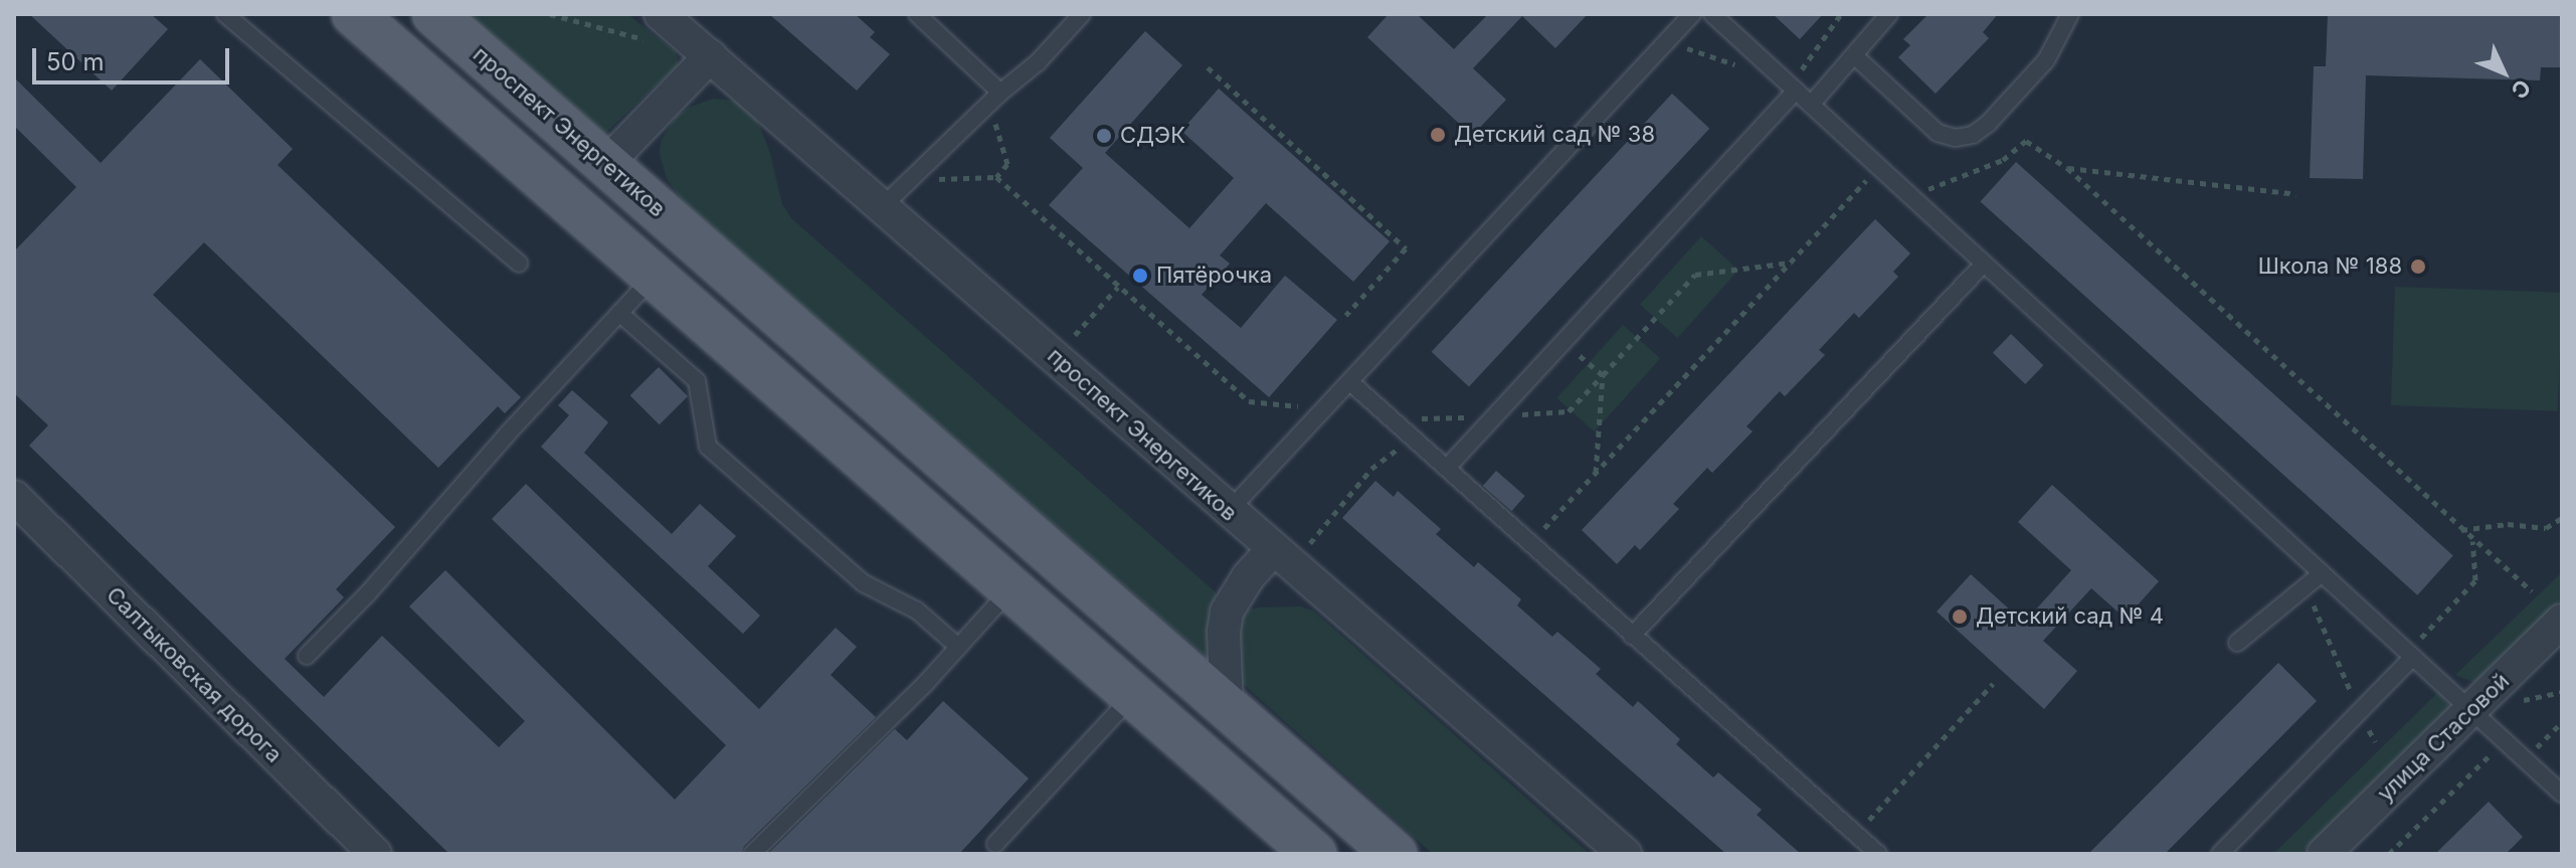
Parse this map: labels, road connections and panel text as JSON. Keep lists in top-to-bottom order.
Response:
{
  "streets": {
    "main road": ["проспект Энергетиков"],
    "street": ["Салтыковская дорога", "улица Стасовой"]
  },
  "places": [
    "Детский сад № 38",
    "СДЭК",
    "Школа № 188",
    "Пятёрочка",
    "Детский сад № 4"
  ],
  "scale_bar": "50 m",
  "north": "bottom right"
}
